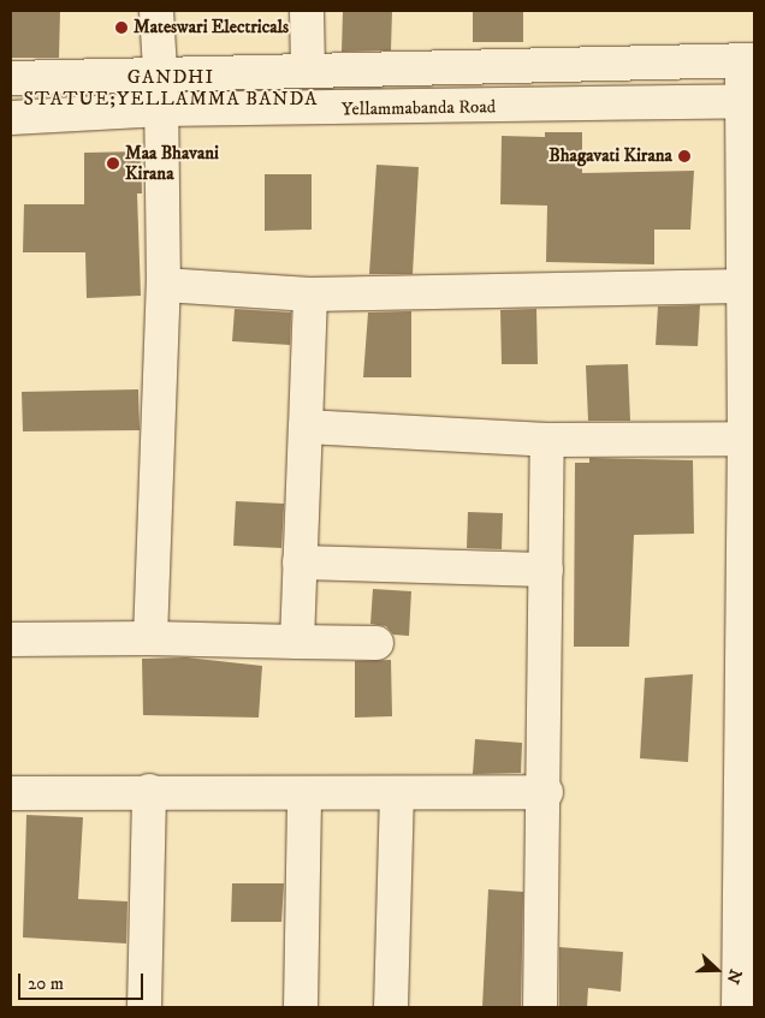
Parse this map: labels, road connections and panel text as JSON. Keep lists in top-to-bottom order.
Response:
{
  "streets": {
    "street": ["Yellammabanda Road"]
  },
  "districts": ["GANDHI STATUE;YELLAMMA BANDA"],
  "places": ["Mateswari Electricals", "Bhagavati Kirana", "Maa Bhavani Kirana"],
  "scale_bar": "20 m",
  "north": "right"
}
